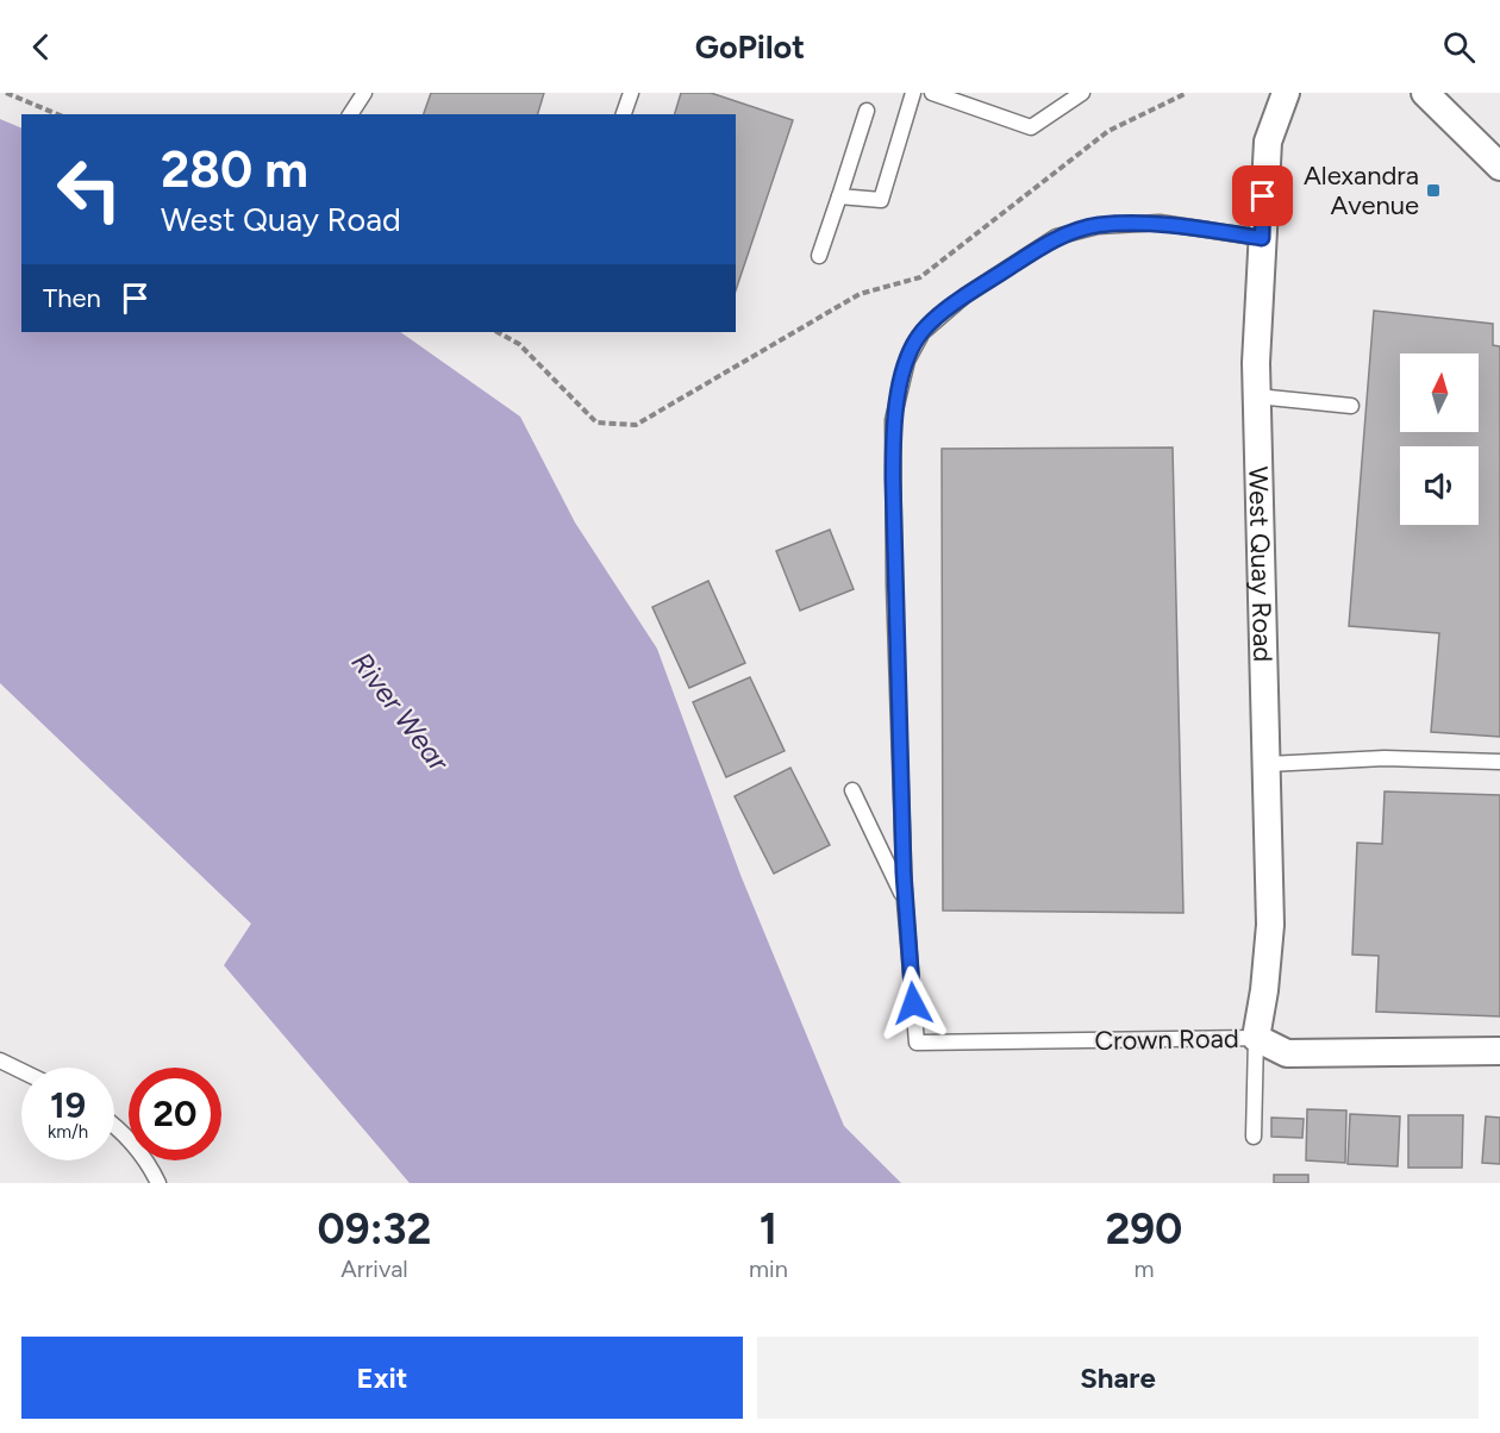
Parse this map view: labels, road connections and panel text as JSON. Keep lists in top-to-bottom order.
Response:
{
  "streets": {
    "street": ["West Quay Road", "Crown Road"]
  },
  "crossings": [
    ["West Quay Road", "Crown Road"]
  ],
  "water": ["River Wear"],
  "places": {
    "transit": ["Alexandra Avenue"]
  },
  "north": "top",
  "page": {
    "header": "GoPilot",
    "turn": ["280 m", "West Quay Road"],
    "then": "Then",
    "speed": "19 km/h",
    "limit": "20",
    "eta": [
      "09:32",
      "Arrival",
      "1",
      "min",
      "290",
      "m"
    ],
    "buttons": ["Exit", "Share"]
  }
}
